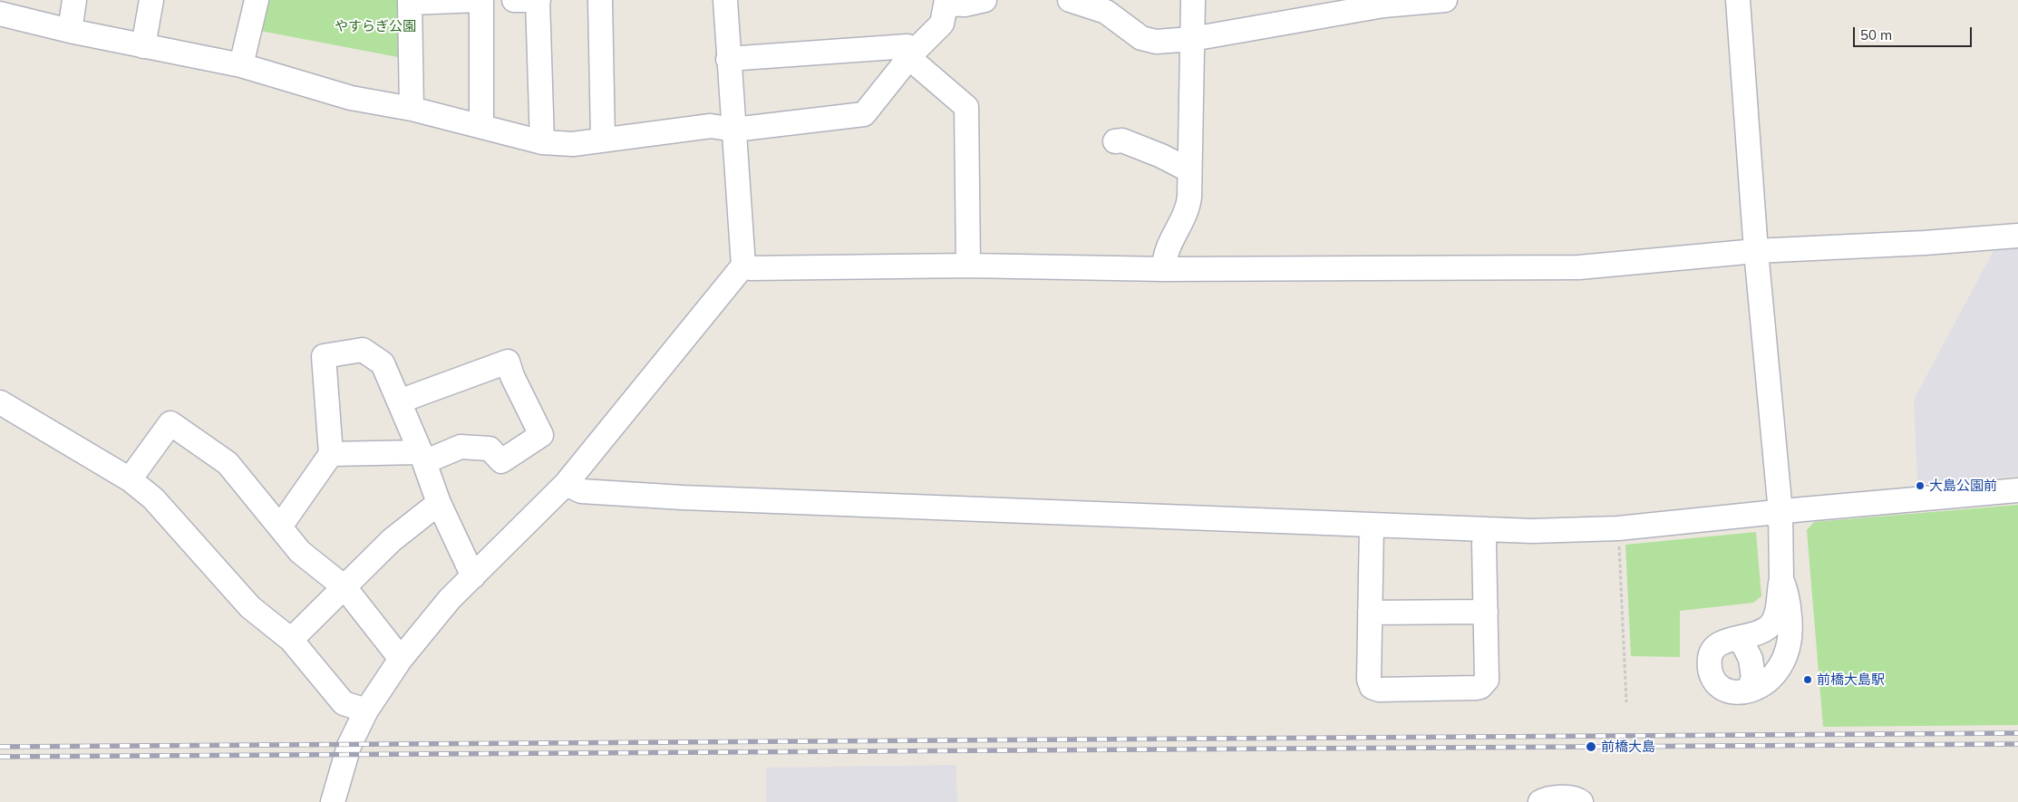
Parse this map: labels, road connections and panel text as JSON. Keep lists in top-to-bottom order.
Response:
{
  "parks": ["やすらぎ公園"],
  "places": ["大島公園前", "前橋大島駅", "前橋大島"],
  "scale_bar": "50 m"
}
